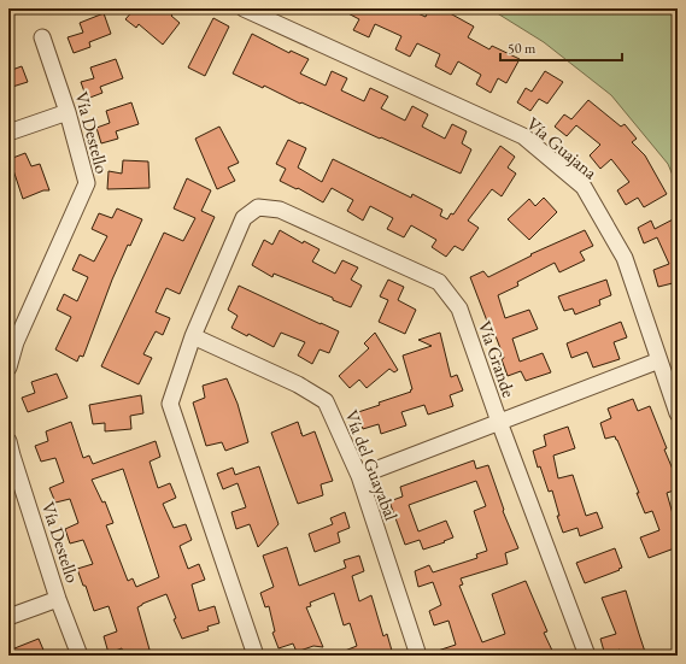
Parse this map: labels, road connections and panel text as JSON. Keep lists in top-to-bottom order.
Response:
{
  "streets": {
    "street": [
      "Vía Destello",
      "Vía Guajana",
      "Vía Grande",
      "Vía del Guayabal"
    ]
  },
  "crossings": [
    ["Vía Grande", "Vía del Guayabal"]
  ],
  "scale_bar": "50 m"
}
